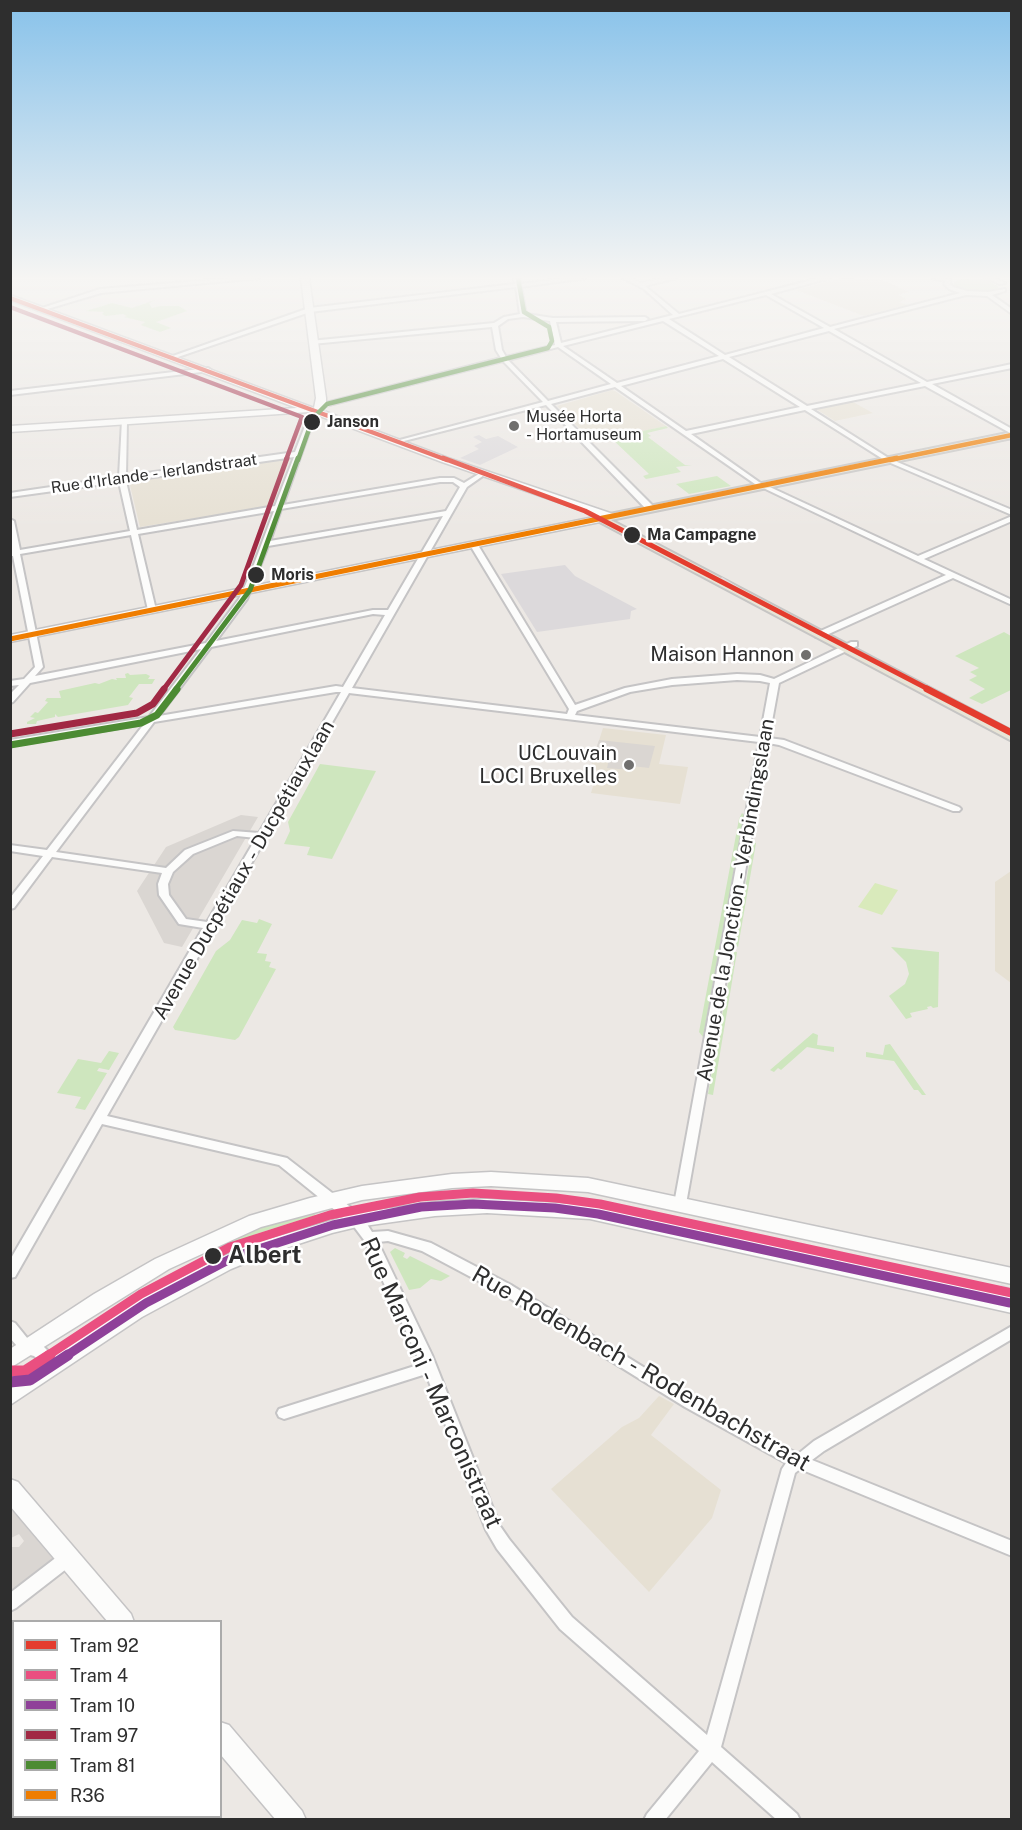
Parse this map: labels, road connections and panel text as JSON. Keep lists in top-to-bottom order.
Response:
{
  "streets": {
    "street": [
      "Rue d'Irlande - Ierlandstraat",
      "Avenue Ducpétiaux - Ducpétiauxlaan",
      "Avenue de la Jonction - Verbindingslaan",
      "Rue Rodenbach - Rodenbachstraat",
      "Rue Marconi - Marconistraat"
    ]
  },
  "crossings": [
    ["Avenue Ducpétiaux - Ducpétiauxlaan", "Rue Marconi - Marconistraat"],
    ["Rue Rodenbach - Rodenbachstraat", "Rue Marconi - Marconistraat"]
  ],
  "places": [
    "Janson",
    "Musée Horta - Hortamuseum",
    "Ma Campagne",
    "Moris",
    "Maison Hannon",
    "UCLouvain LOCI Bruxelles",
    "Albert"
  ],
  "lines": [
    "tram line 92",
    "tram line 97",
    "tram line 81",
    "transit line R36",
    "tram line 4",
    "tram line 10"
  ],
  "legend": [
    "Tram 92",
    "Tram 4",
    "Tram 10",
    "Tram 97",
    "Tram 81",
    "R36"
  ]
}
